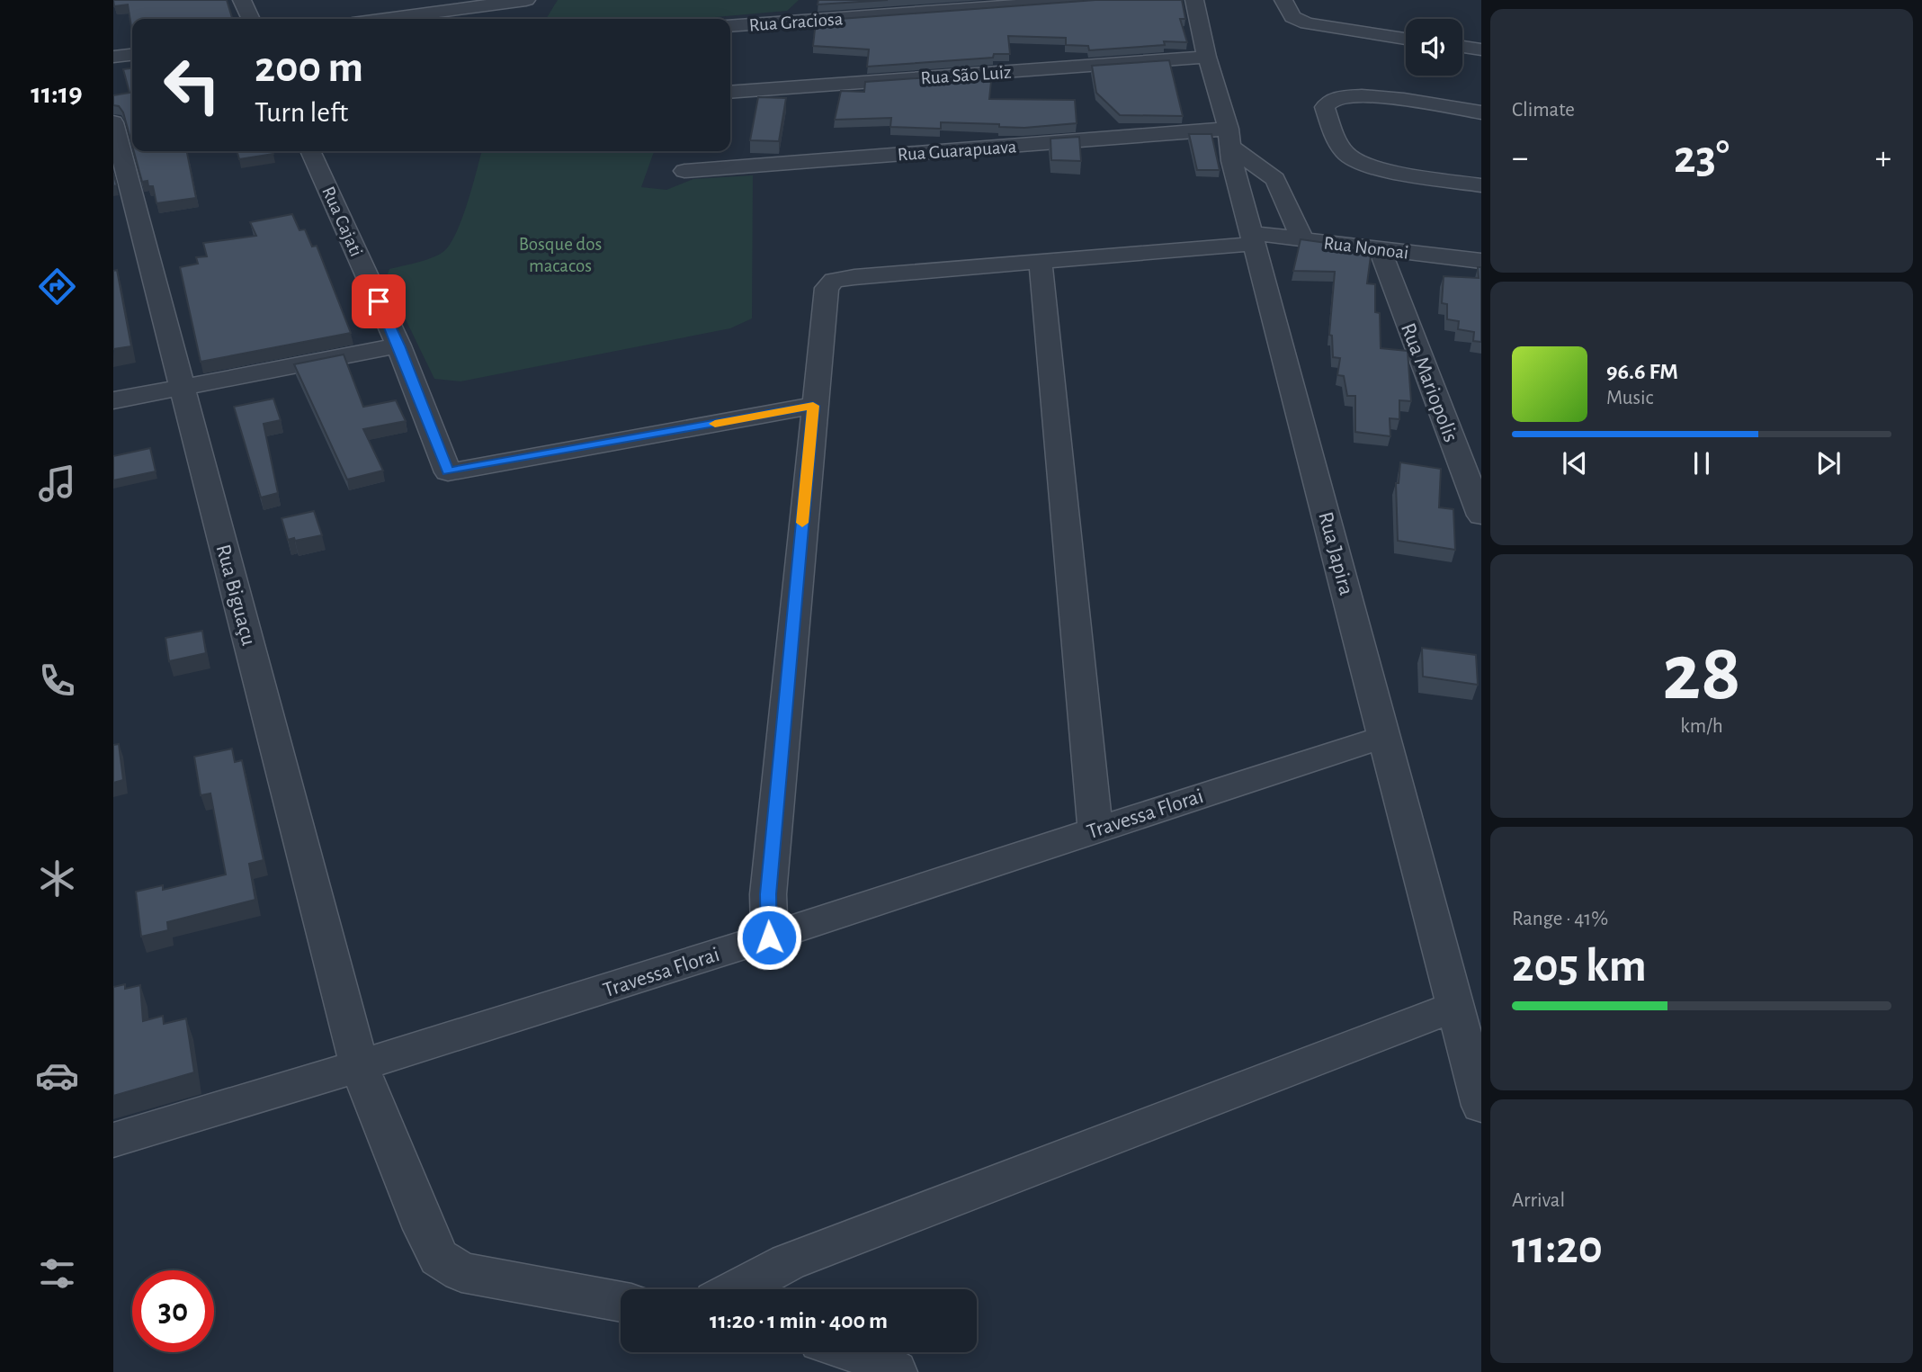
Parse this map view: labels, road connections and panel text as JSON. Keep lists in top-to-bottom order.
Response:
{
  "streets": {
    "street": [
      "Rua Graciosa",
      "Rua São Luiz",
      "Rua Guarapuava",
      "Rua Cajati",
      "Rua Nonoai",
      "Rua Mariopolis",
      "Rua Japira",
      "Rua Biguaçu",
      "Travessa Florai"
    ]
  },
  "crossings": [
    ["Rua São Luiz", "Rua Japira"],
    ["Rua Guarapuava", "Rua Japira"],
    ["Rua Cajati", "Rua Nonoai"],
    ["Rua Nonoai", "Rua Mariopolis"],
    ["Rua Nonoai", "Rua Japira"],
    ["Rua Japira", "Travessa Florai"],
    ["Rua Biguaçu", "Travessa Florai"]
  ],
  "parks": ["Bosque dos macacos"],
  "page": {
    "tabs": "11:19",
    "tile": [
      "Climate",
      ["28", "km/h"],
      ["Range · 41%", "205 km"],
      ["Arrival", "11:20"]
    ],
    "turn": ["200 m", "Turn left"],
    "heat": ["−", "23°", "+"],
    "song": ["96.6 FM", "Music"],
    "limit": "30",
    "trip": "11:20 · 1 min · 400 m"
  }
}
